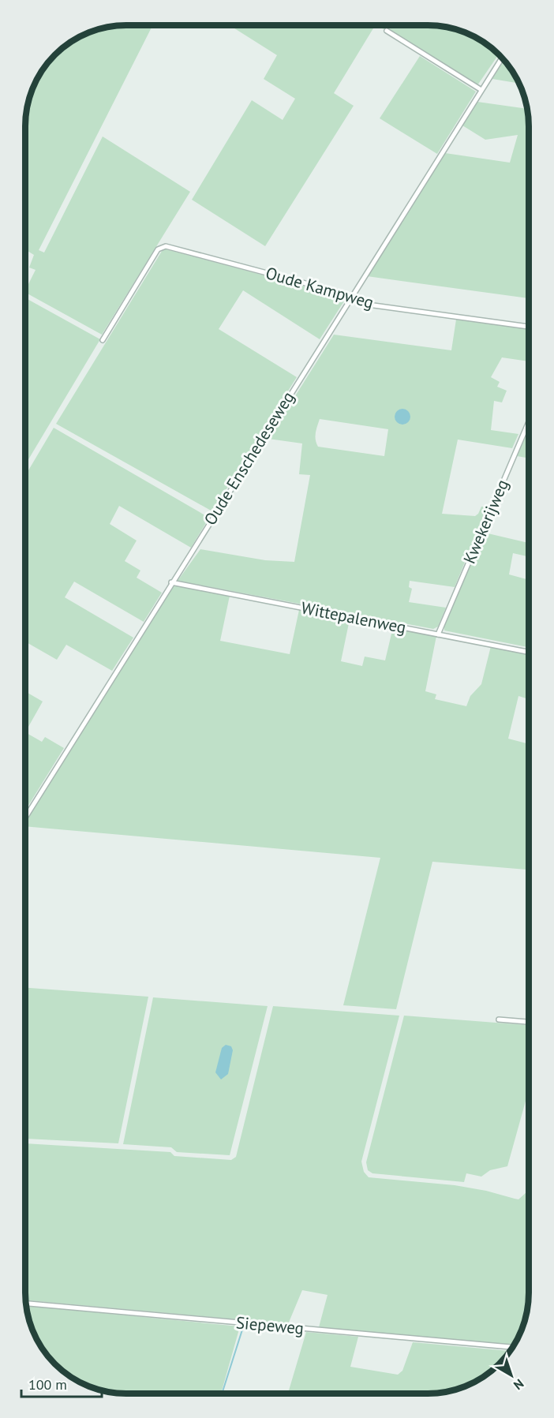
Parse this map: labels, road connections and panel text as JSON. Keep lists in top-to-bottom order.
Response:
{
  "streets": {
    "street": [
      "Oude Kampweg",
      "Oude Enschedeseweg",
      "Kwekerijweg",
      "Wittepalenweg",
      "Siepeweg"
    ]
  },
  "crossings": [
    ["Oude Kampweg", "Oude Enschedeseweg"],
    ["Oude Enschedeseweg", "Wittepalenweg"],
    ["Kwekerijweg", "Wittepalenweg"]
  ],
  "scale_bar": "100 m",
  "north": "bottom right"
}
